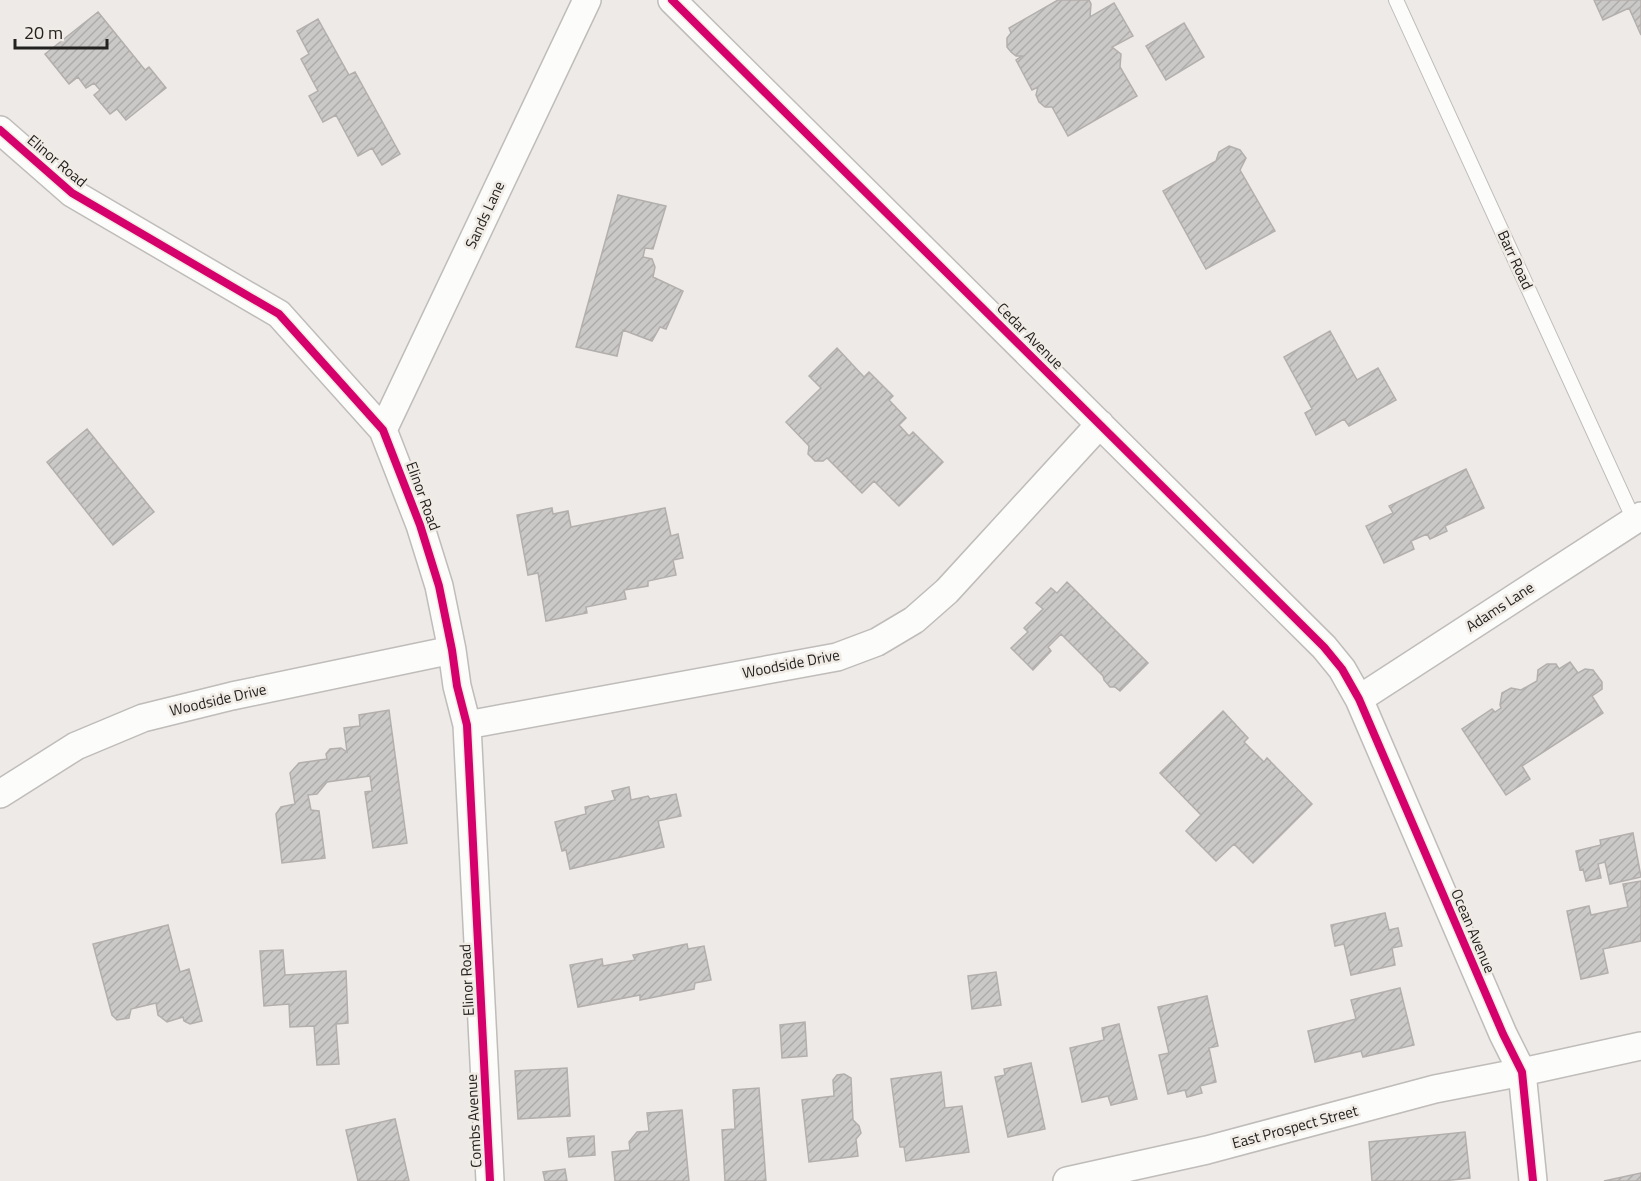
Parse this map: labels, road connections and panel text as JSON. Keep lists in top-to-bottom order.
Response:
{
  "streets": {
    "street": [
      "Elinor Road",
      "Sands Lane",
      "Cedar Avenue",
      "Adams Lane",
      "Woodside Drive",
      "Ocean Avenue",
      "Combs Avenue",
      "East Prospect Street"
    ],
    "lane": ["Barr Road"]
  },
  "crossings": [
    ["Elinor Road", "Sands Lane"],
    ["Elinor Road", "Woodside Drive"],
    ["Elinor Road", "Combs Avenue"],
    ["Barr Road", "Adams Lane"],
    ["Cedar Avenue", "Adams Lane"],
    ["Cedar Avenue", "Woodside Drive"],
    ["Cedar Avenue", "Ocean Avenue"],
    ["Adams Lane", "Ocean Avenue"],
    ["Ocean Avenue", "East Prospect Street"]
  ],
  "scale_bar": "20 m"
}
